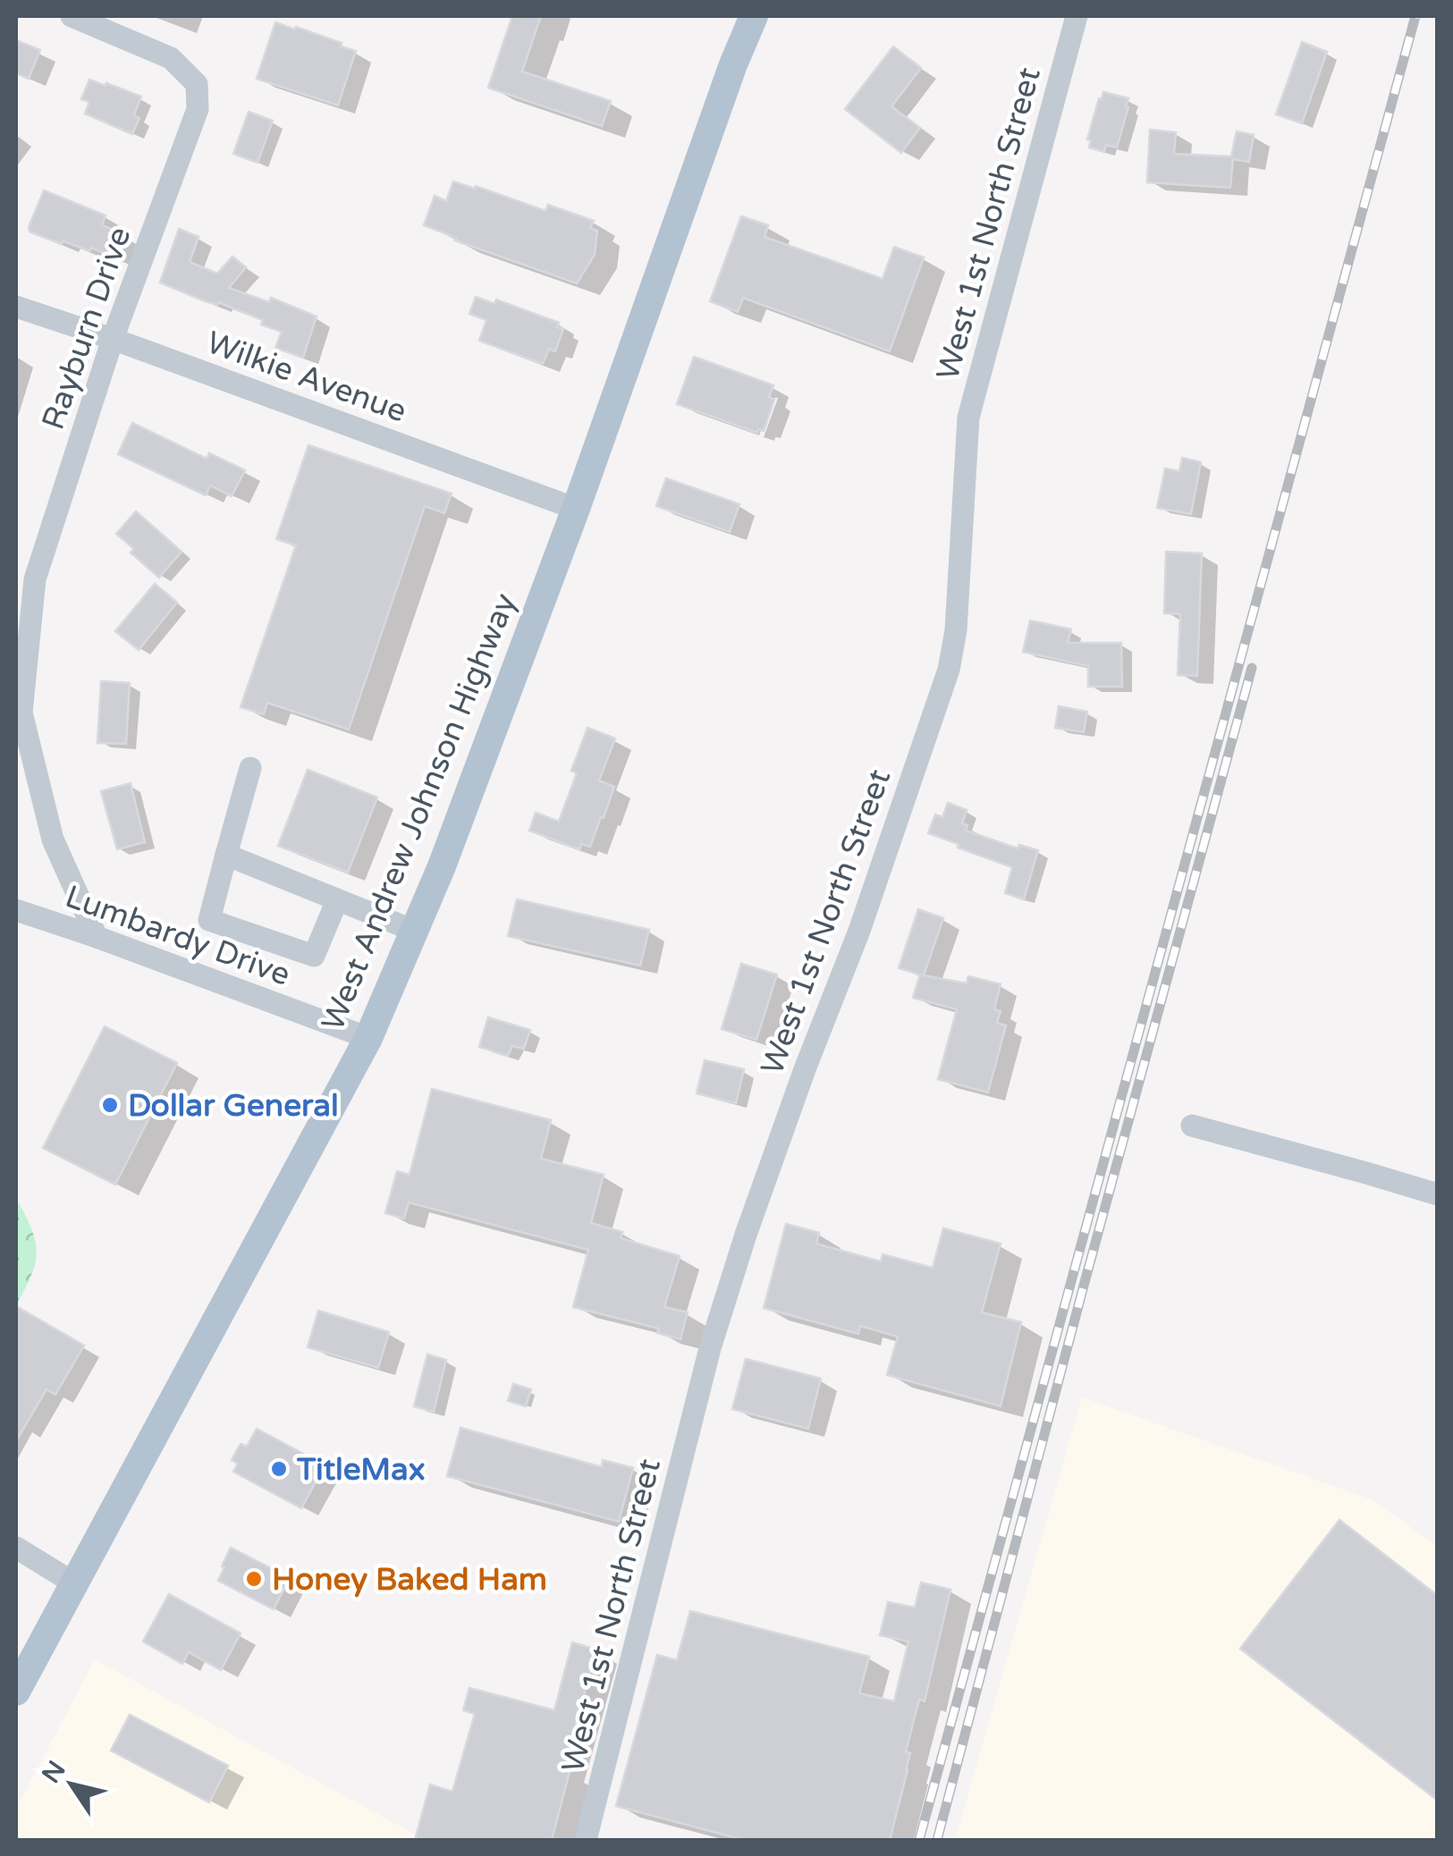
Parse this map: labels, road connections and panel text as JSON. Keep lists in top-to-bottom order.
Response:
{
  "streets": {
    "main road": ["West Andrew Johnson Highway"],
    "street": [
      "West 1st North Street",
      "Rayburn Drive",
      "Wilkie Avenue",
      "Lumbardy Drive"
    ]
  },
  "crossings": [
    ["Rayburn Drive", "Wilkie Avenue"],
    ["Rayburn Drive", "Lumbardy Drive"],
    ["Wilkie Avenue", "West Andrew Johnson Highway"],
    ["West Andrew Johnson Highway", "Lumbardy Drive"]
  ],
  "places": ["Dollar General", "TitleMax", "Honey Baked Ham"],
  "north": "top left"
}
